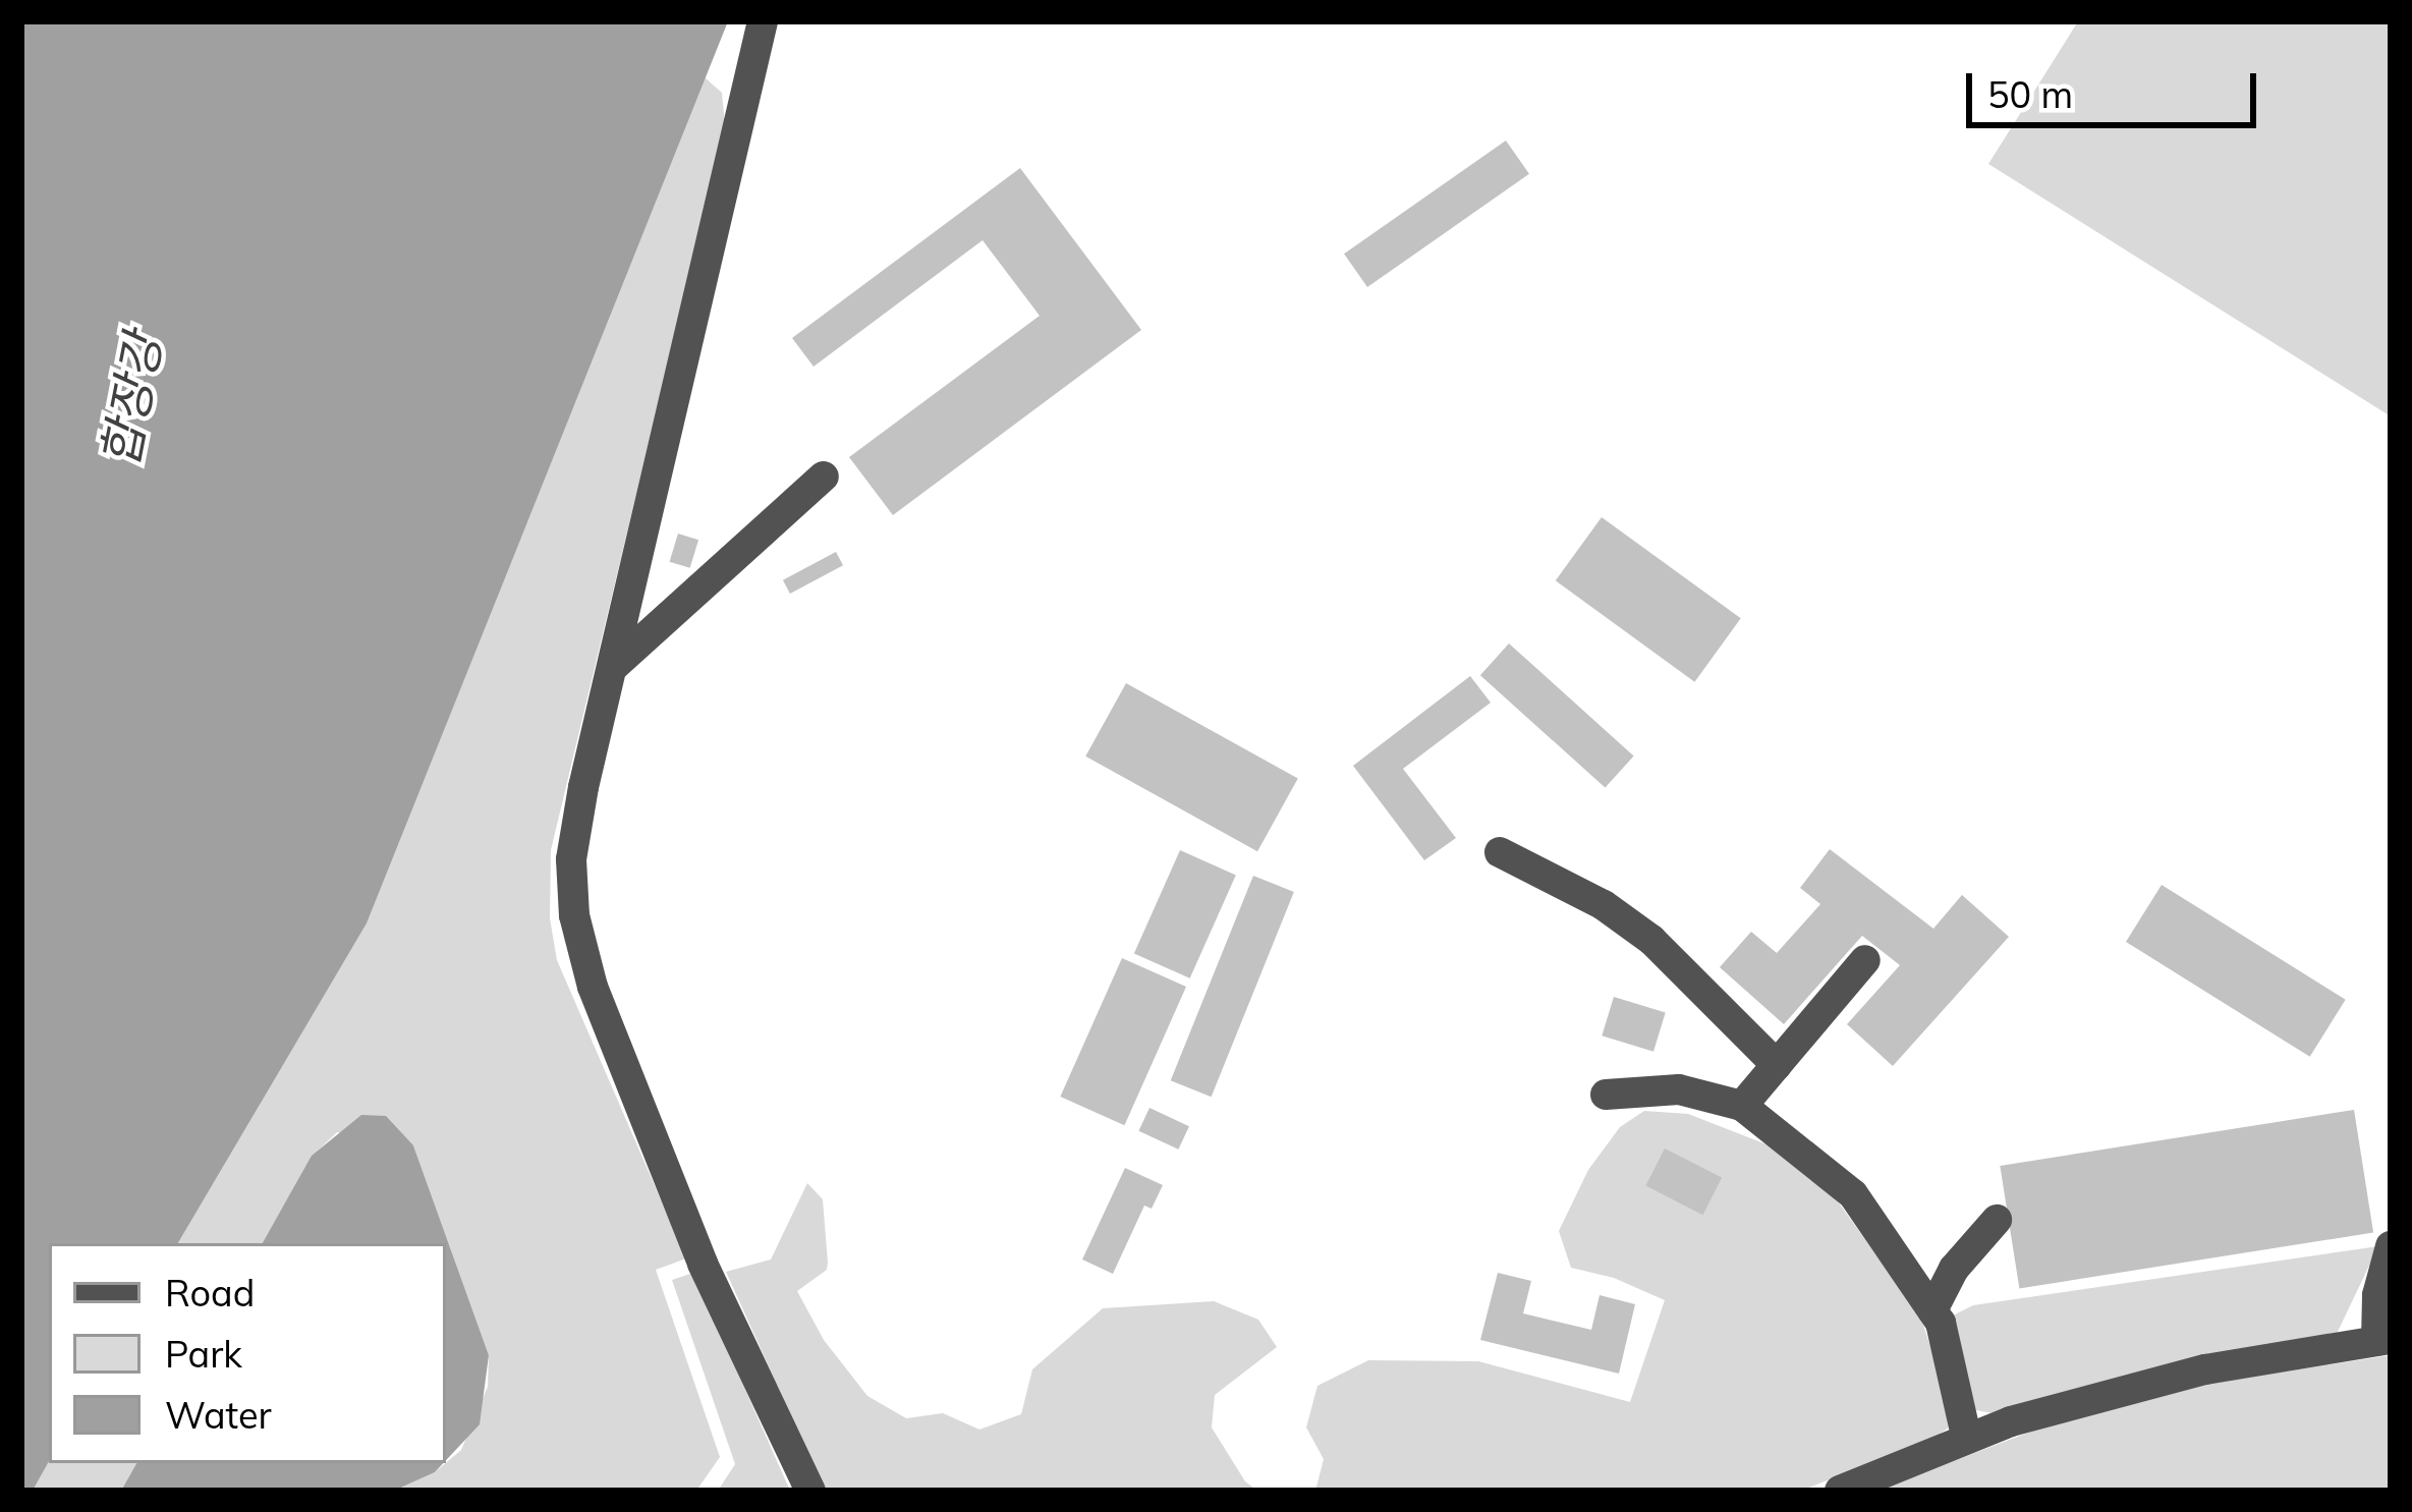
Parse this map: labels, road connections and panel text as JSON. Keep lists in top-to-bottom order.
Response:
{
  "water": ["합장강"],
  "legend": ["Road", "Park", "Water"],
  "scale_bar": "50 m"
}
